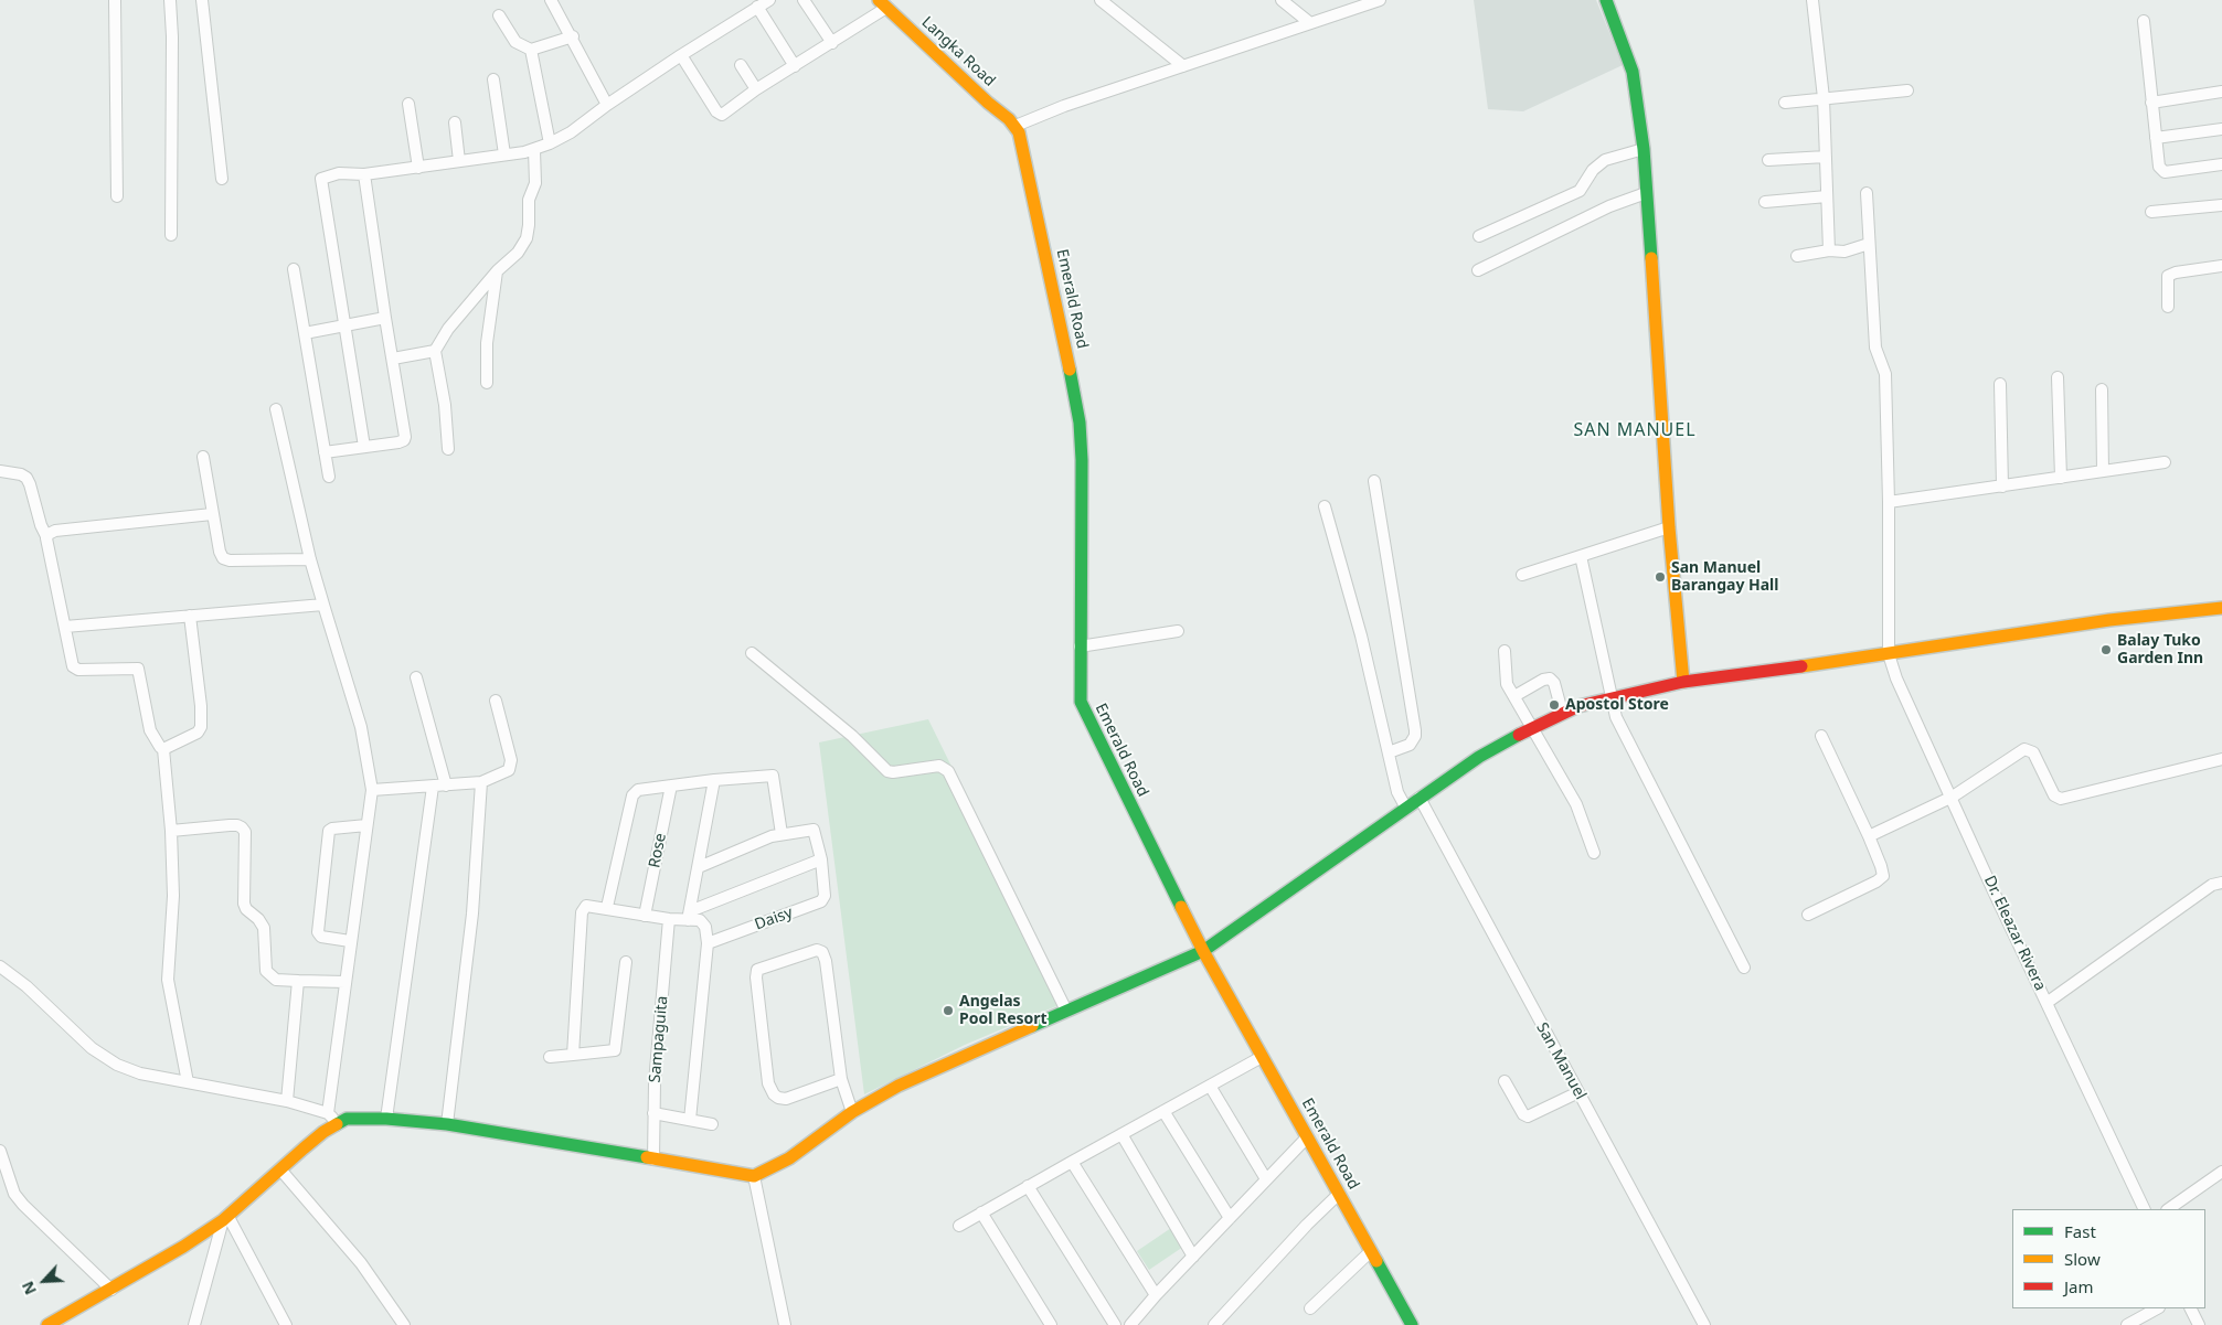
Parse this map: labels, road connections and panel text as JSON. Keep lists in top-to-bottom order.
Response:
{
  "streets": {
    "street": [
      "Langka Road",
      "Emerald Road",
      "Rose",
      "Daisy",
      "Dr. Eleazar Rivera",
      "Sampaguita",
      "San Manuel"
    ]
  },
  "crossings": [
    ["Langka Road", "Emerald Road"]
  ],
  "districts": ["SAN MANUEL"],
  "places": [
    "San Manuel Barangay Hall",
    "Balay Tuko Garden Inn",
    "Apostol Store",
    "Angelas Pool Resort"
  ],
  "legend": ["Fast", "Slow", "Jam"],
  "north": "bottom left"
}
